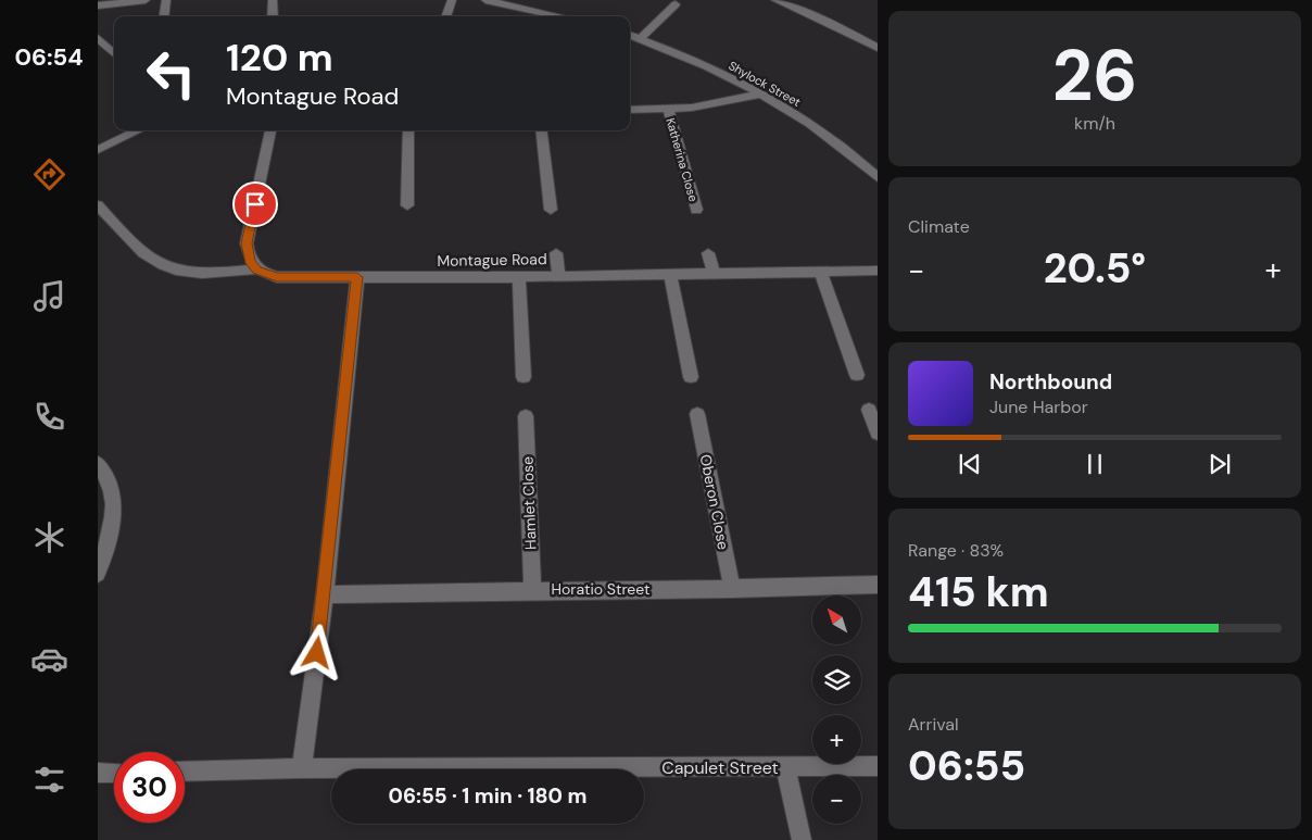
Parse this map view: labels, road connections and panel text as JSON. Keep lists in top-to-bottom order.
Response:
{
  "streets": {
    "street": [
      "Shylock Street",
      "Katherina Close",
      "Montague Road",
      "Oberon Close",
      "Hamlet Close",
      "Horatio Street",
      "Capulet Street"
    ]
  },
  "crossings": [
    ["Oberon Close", "Horatio Street"],
    ["Hamlet Close", "Horatio Street"]
  ],
  "north": "top left",
  "page": {
    "tabs": "06:54",
    "tile": [
      ["26", "km/h"],
      "Climate",
      ["Range · 83%", "415 km"],
      ["Arrival", "06:55"]
    ],
    "turn": ["120 m", "Montague Road"],
    "heat": ["−", "20.5°", "+"],
    "song": ["Northbound", "June Harbor"],
    "map_buttons": ["+", "−"],
    "limit": "30",
    "trip": "06:55 · 1 min · 180 m"
  }
}
